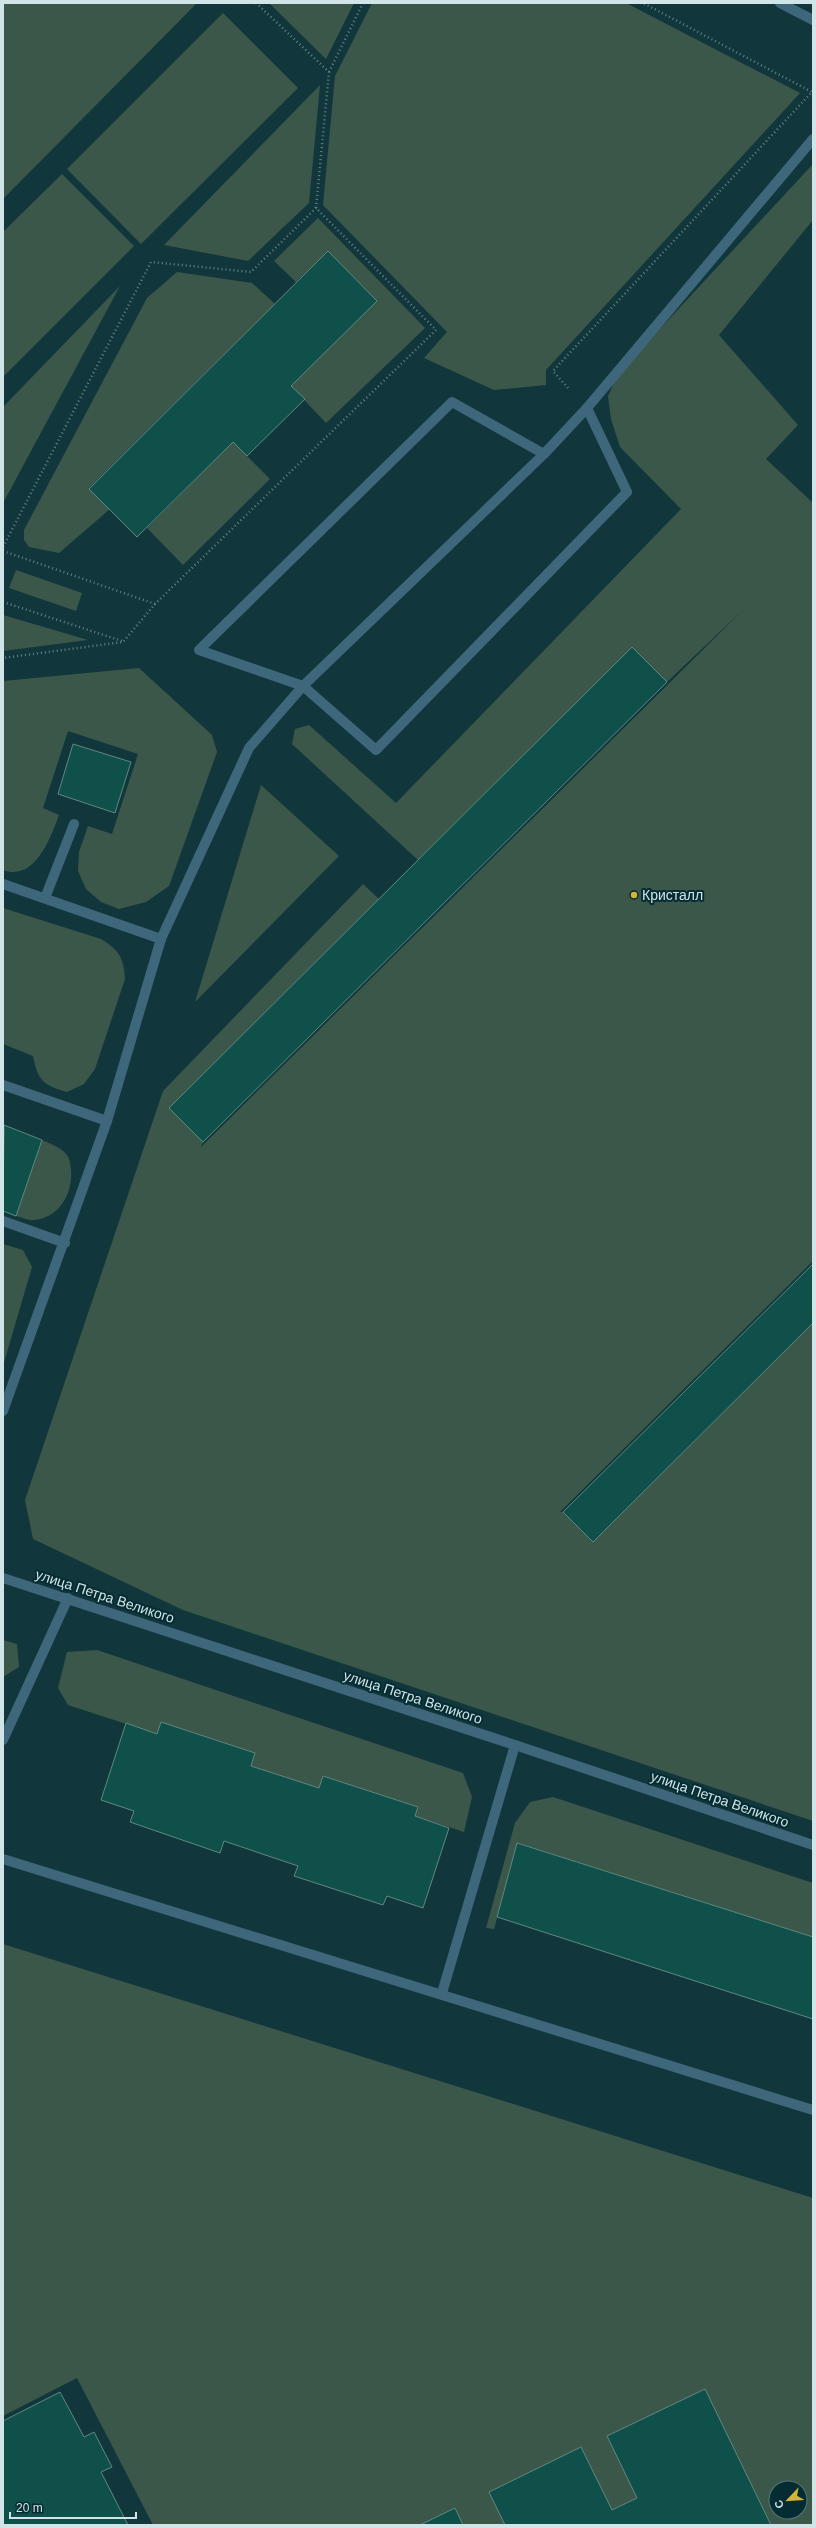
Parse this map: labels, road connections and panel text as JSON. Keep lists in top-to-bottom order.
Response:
{
  "streets": {
    "street": ["улица Петра Великого"]
  },
  "places": ["Кристалл"],
  "scale_bar": "20 m",
  "north": "bottom left"
}
